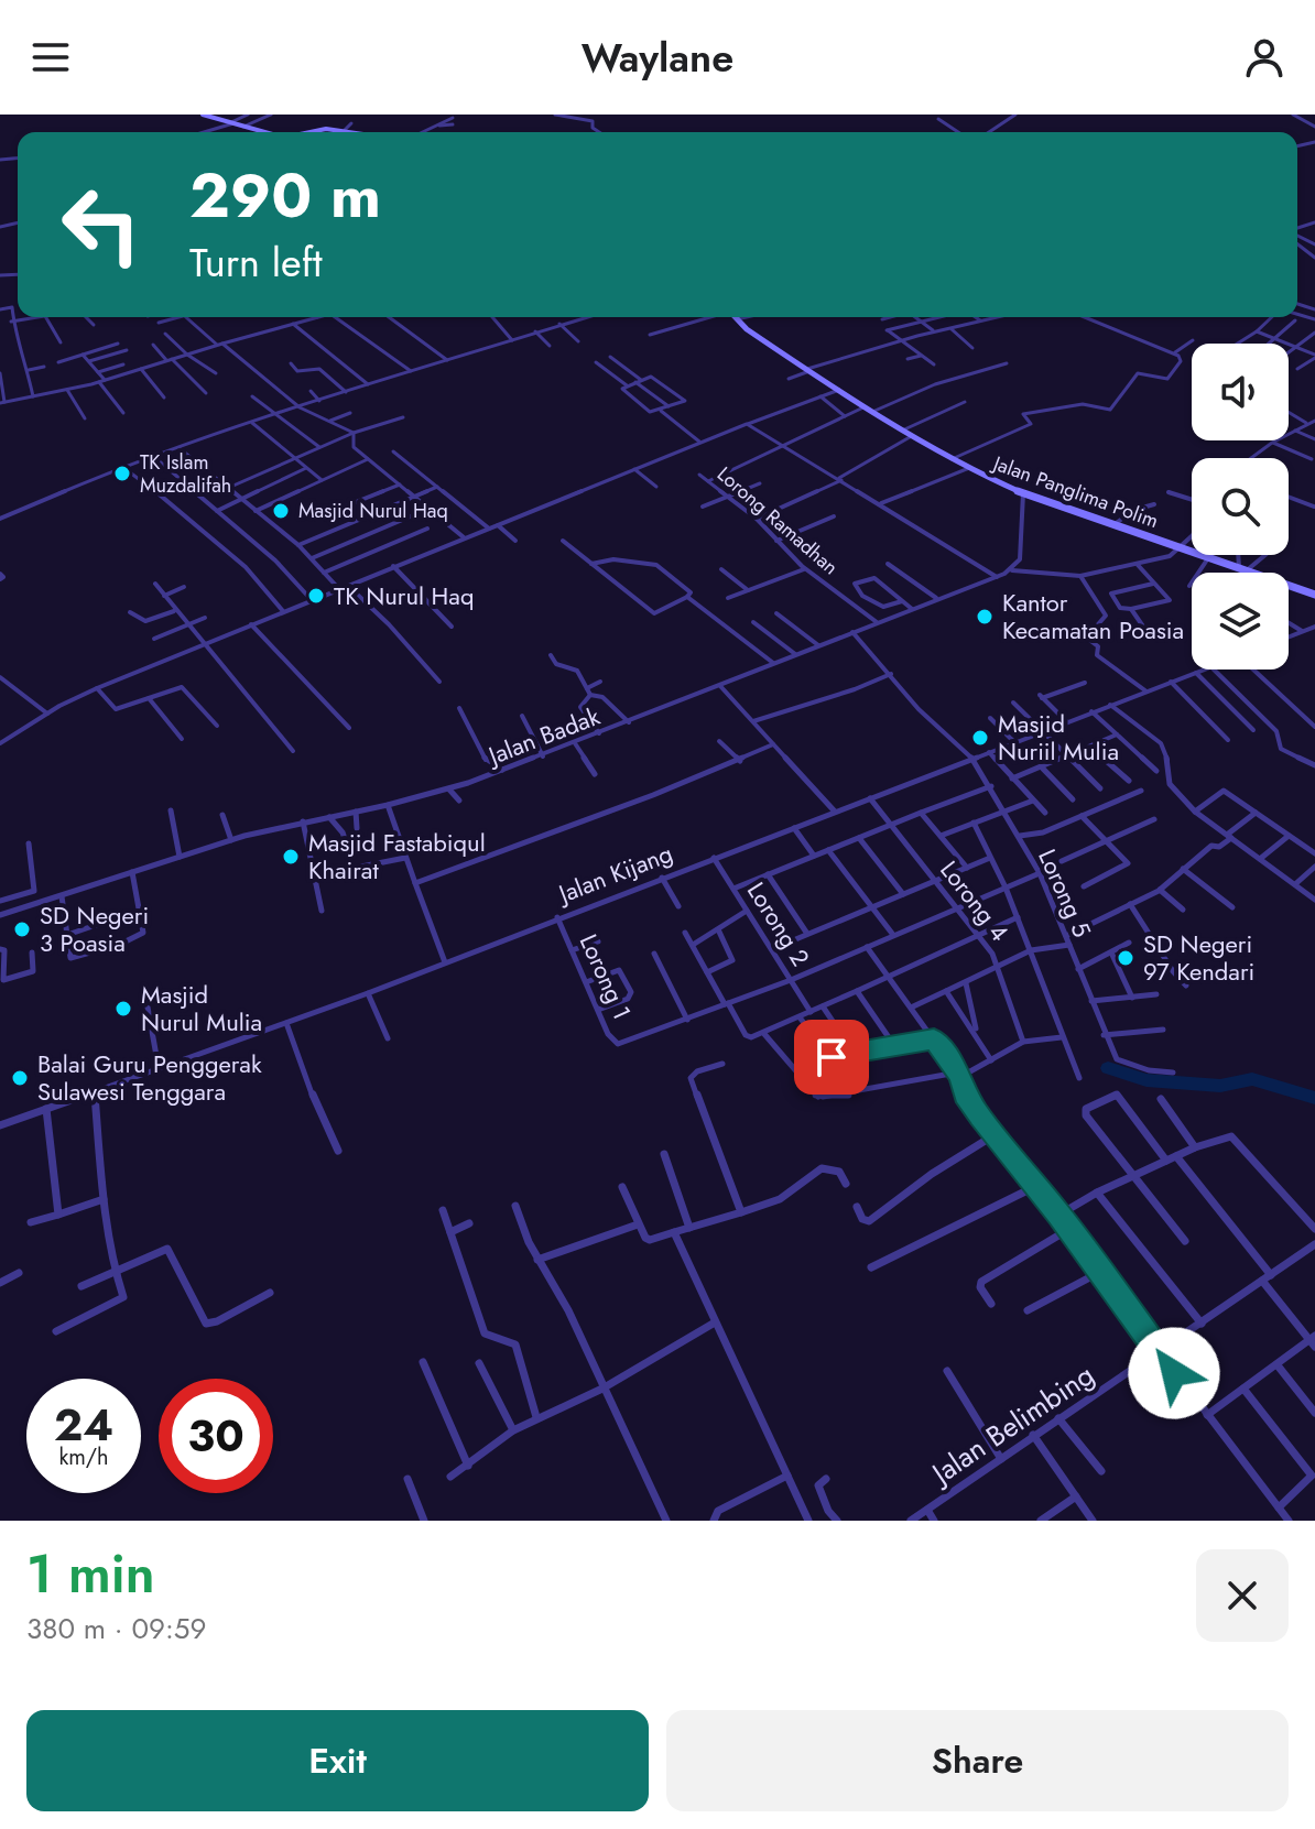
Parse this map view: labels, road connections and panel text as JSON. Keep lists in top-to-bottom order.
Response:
{
  "streets": {
    "street": [
      "Jalan Panglima Polim",
      "Lorong Ramadhan",
      "Jalan Badak",
      "Jalan Kijang",
      "Lorong 5",
      "Lorong 4",
      "Lorong 2",
      "Lorong 1",
      "Jalan Belimbing"
    ]
  },
  "crossings": [
    ["Lorong Ramadhan", "Jalan Badak"],
    ["Jalan Badak", "Lorong 5"],
    ["Jalan Kijang", "Lorong 5"],
    ["Jalan Kijang", "Lorong 4"],
    ["Jalan Kijang", "Lorong 2"],
    ["Jalan Kijang", "Lorong 1"]
  ],
  "places": [
    "TK Islam Muzdalifah",
    "Masjid Nurul Haq",
    "TK Nurul Haq",
    "Kantor Kecamatan Poasia",
    "Masjid Nuriil Mulia",
    "Masjid Fastabiqul Khairat",
    "SD Negeri 3 Poasia",
    "SD Negeri 97 Kendari",
    "Masjid Nurul Mulia",
    "Balai Guru Penggerak Sulawesi Tenggara"
  ],
  "page": {
    "header": "Waylane",
    "turn": ["290 m", "Turn left"],
    "speed": "24 km/h",
    "limit": "30",
    "heading": ["1 min", "380 m · 09:59"],
    "buttons": ["Exit", "Share"]
  }
}
